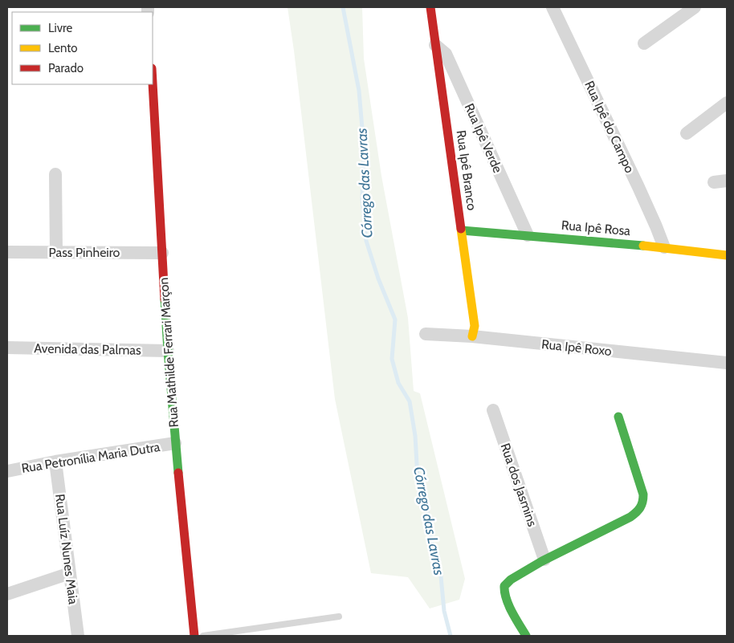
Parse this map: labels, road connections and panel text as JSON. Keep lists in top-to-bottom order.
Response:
{
  "streets": {
    "street": [
      "Rua Ipê do Campo",
      "Rua Ipê Verde",
      "Rua Ipê Branco",
      "Rua Ipê Rosa",
      "Pass Pinheiro",
      "Rua Ipê Roxo",
      "Avenida das Palmas",
      "Rua Mathilde Ferrari Marçon",
      "Rua Petronília Maria Dutra",
      "Rua dos Jasmins",
      "Rua Luíz Nunes Maia"
    ]
  },
  "crossings": [
    ["Rua Ipê do Campo", "Rua Ipê Rosa"],
    ["Rua Ipê Verde", "Rua Ipê Branco"],
    ["Rua Ipê Verde", "Rua Ipê Rosa"],
    ["Rua Ipê Branco", "Rua Ipê Rosa"],
    ["Rua Ipê Branco", "Rua Ipê Roxo"],
    ["Pass Pinheiro", "Rua Mathilde Ferrari Marçon"],
    ["Avenida das Palmas", "Rua Mathilde Ferrari Marçon"],
    ["Rua Mathilde Ferrari Marçon", "Rua Petronília Maria Dutra"],
    ["Rua Petronília Maria Dutra", "Rua Luíz Nunes Maia"]
  ],
  "water": ["Córrego das Lavras"],
  "legend": ["Livre", "Lento", "Parado"]
}
